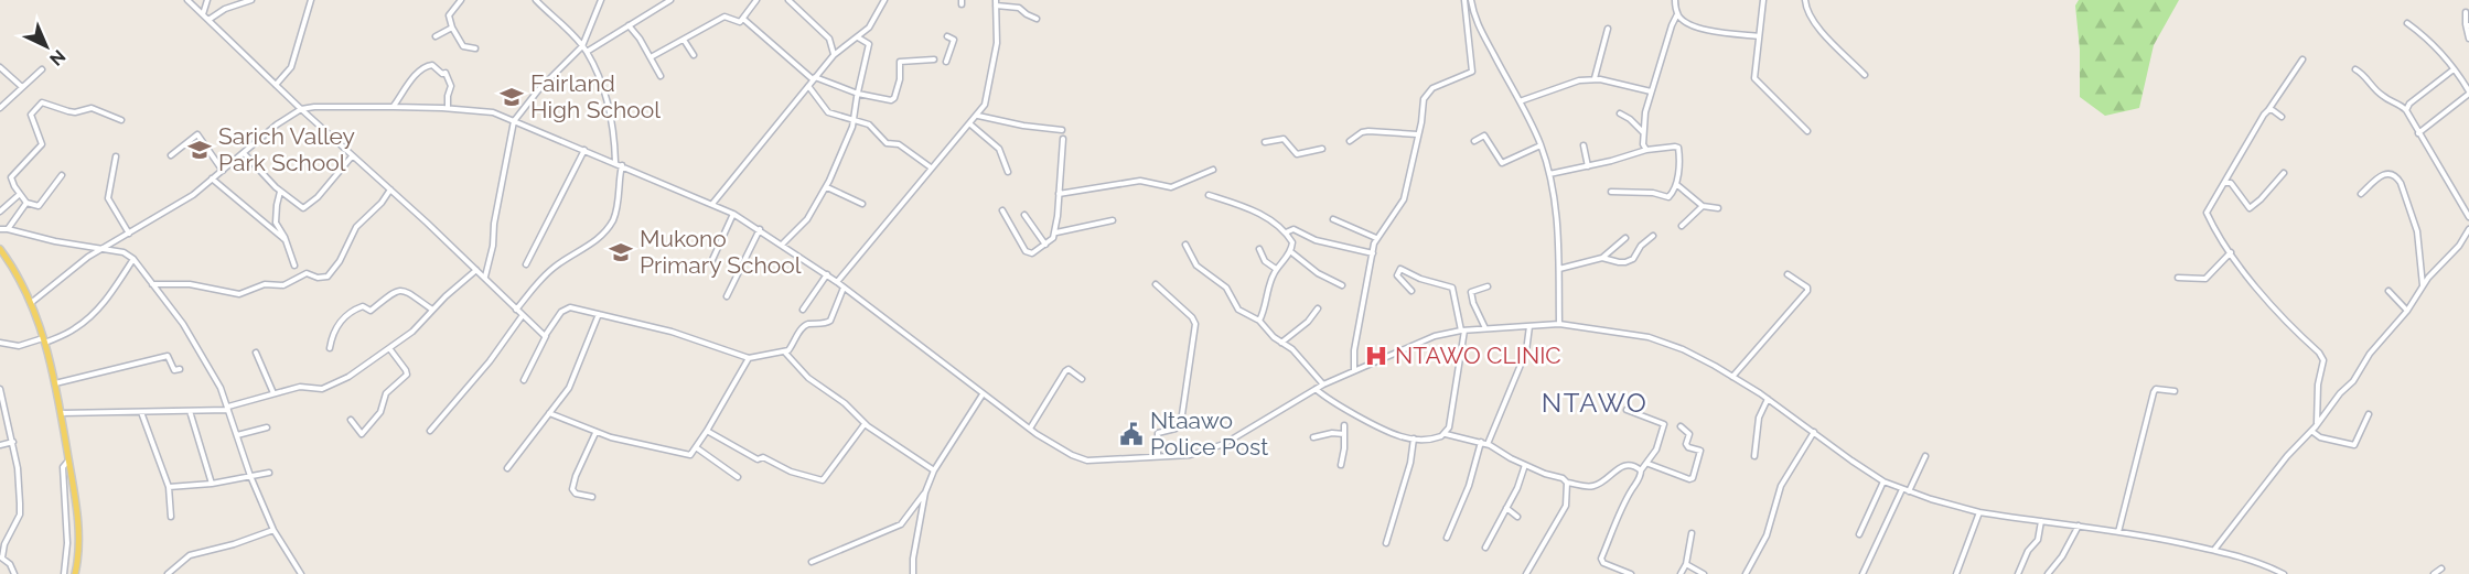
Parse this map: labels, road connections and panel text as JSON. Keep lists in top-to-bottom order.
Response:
{
  "districts": ["NTAWO"],
  "places": {
    "school or university": ["Fairland High School", "Sarich Valley Park School", "Mukono Primary School"],
    "hospital": ["NTAWO CLINIC"],
    "public building": ["Ntaawo Police Post"]
  },
  "north": "bottom right"
}
